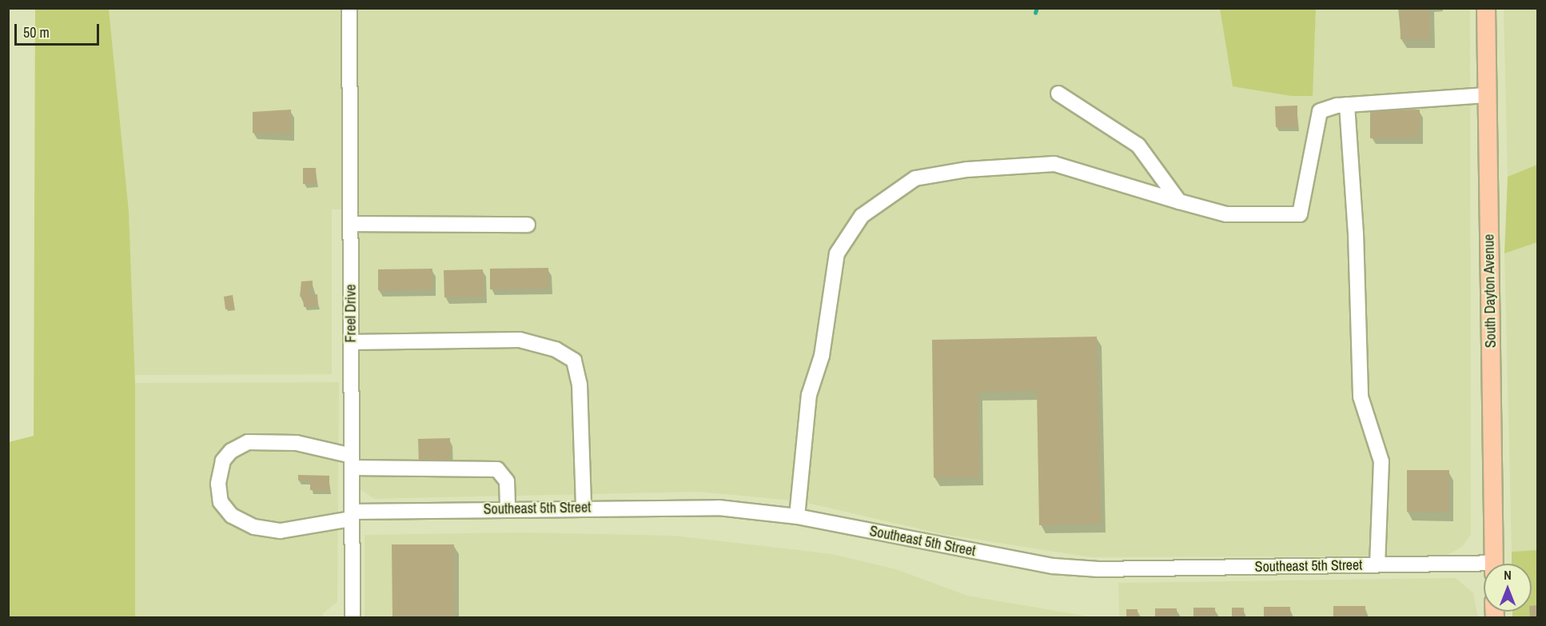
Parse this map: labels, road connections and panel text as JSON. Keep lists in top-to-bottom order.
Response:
{
  "streets": {
    "main road": ["South Dayton Avenue"],
    "street": ["Freel Drive", "Southeast 5th Street"]
  },
  "crossings": [
    ["Freel Drive", "Southeast 5th Street"]
  ],
  "scale_bar": "50 m",
  "north": "top"
}
